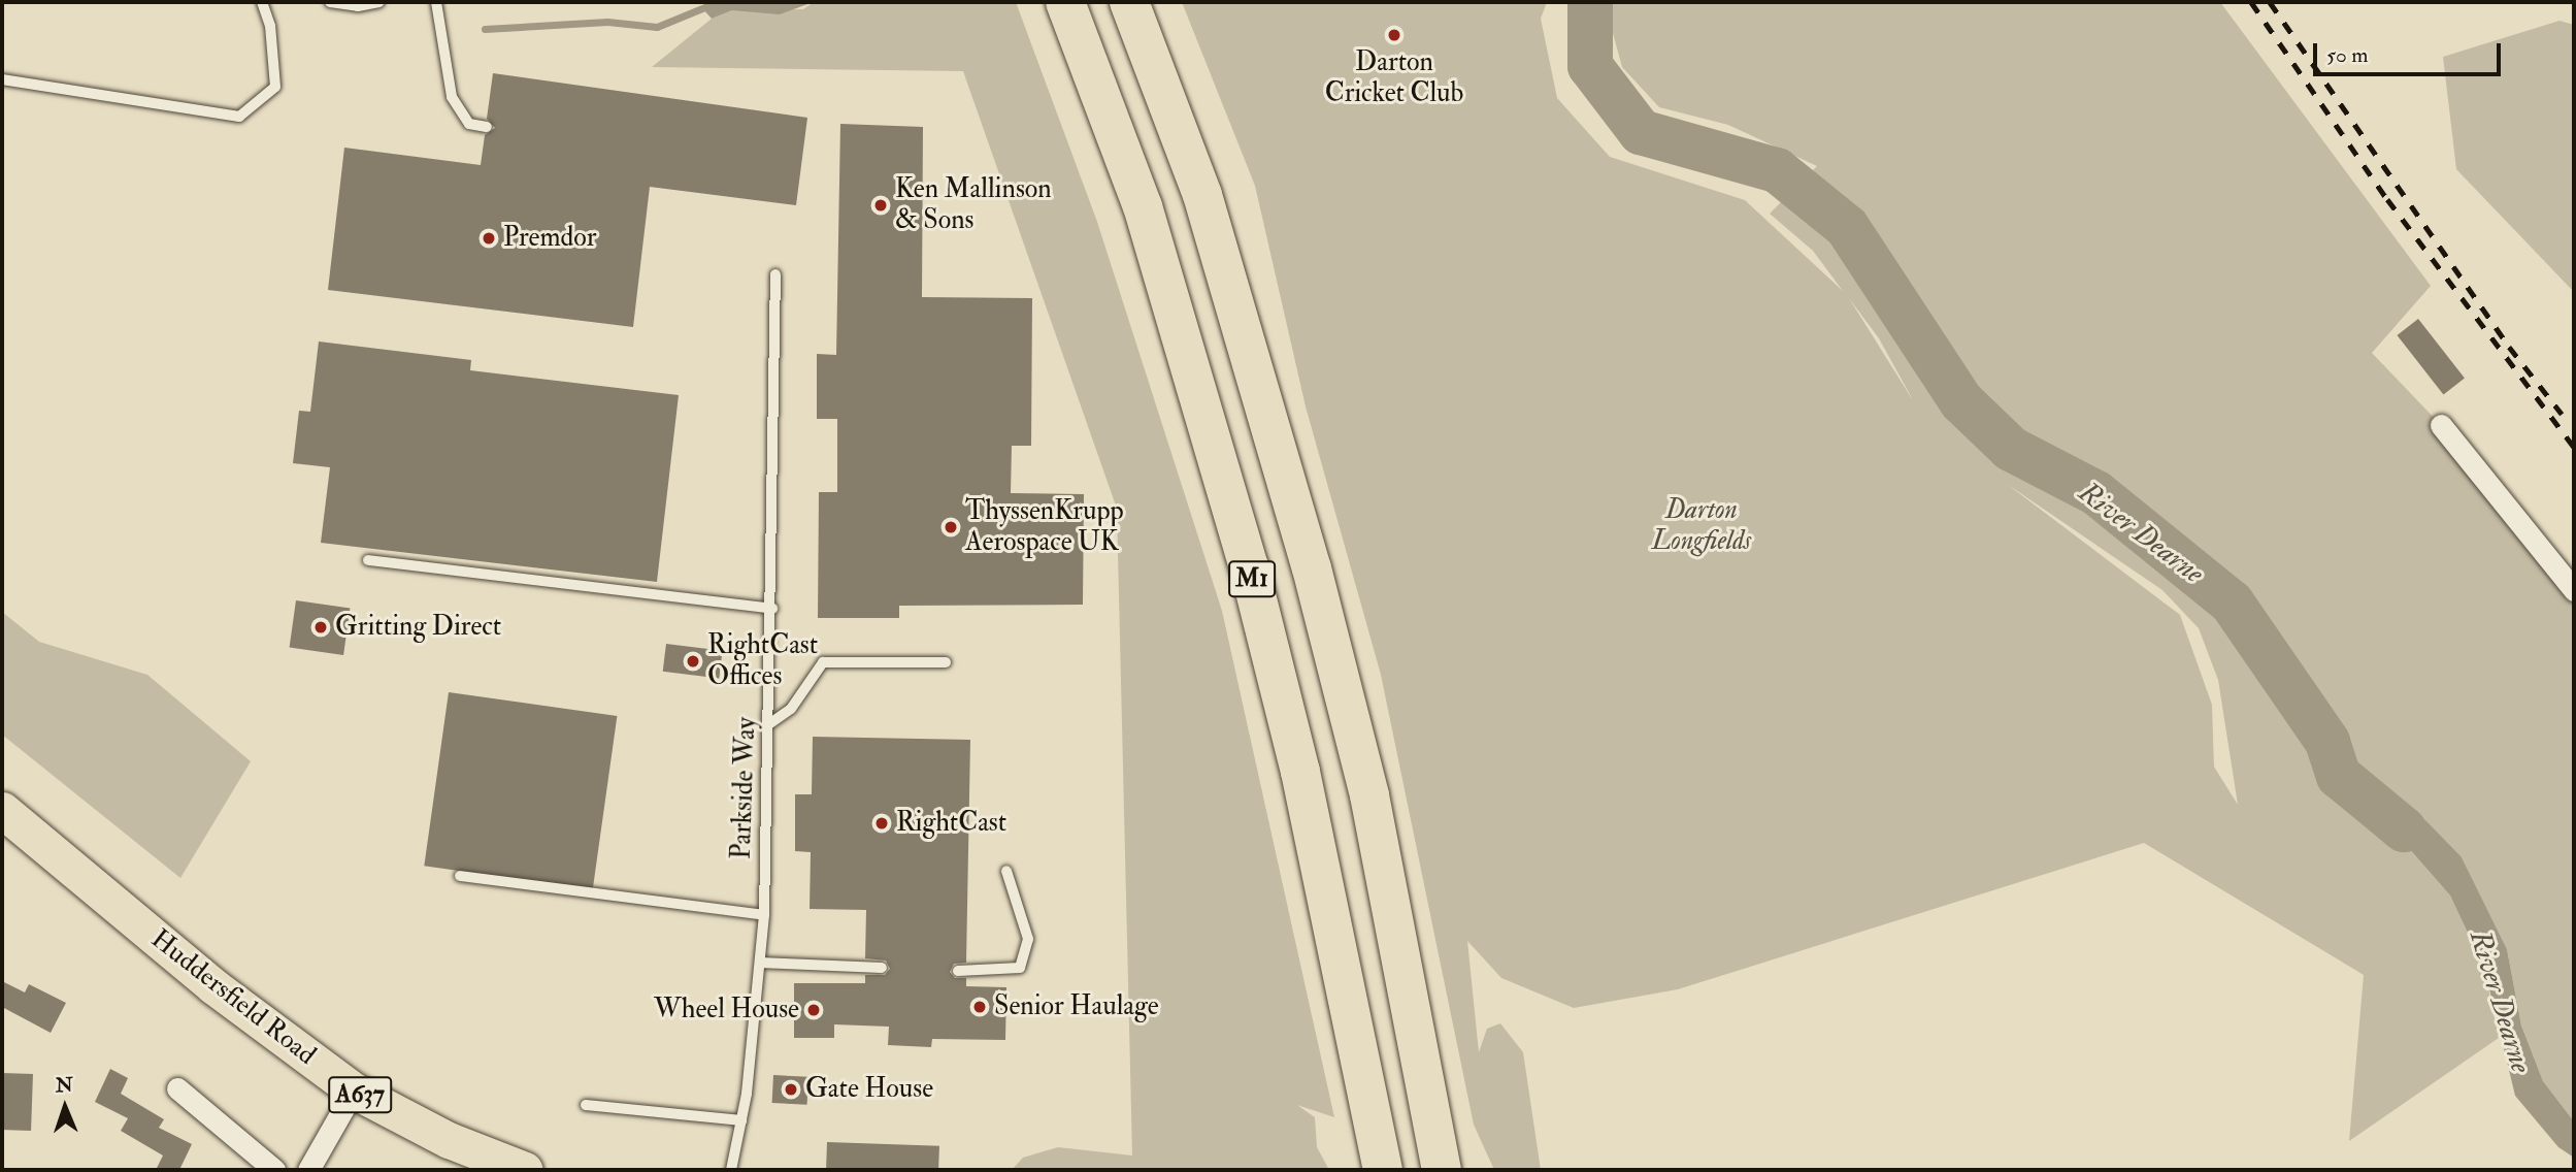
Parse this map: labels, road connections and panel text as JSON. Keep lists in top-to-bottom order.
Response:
{
  "streets": {
    "highway": ["M1", "Huddersfield Road", "A637"],
    "lane": ["Parkside Way"]
  },
  "water": ["River Dearne"],
  "parks": ["Darton Longfields"],
  "places": [
    "Darton Cricket Club",
    "Ken Mallinson & Sons",
    "Premdor",
    "ThyssenKrupp Aerospace UK",
    "Gritting Direct",
    "RightCast Offices",
    "RightCast",
    "Senior Haulage",
    "Wheel House",
    "Gate House"
  ],
  "scale_bar": "50 m",
  "north": "top"
}
